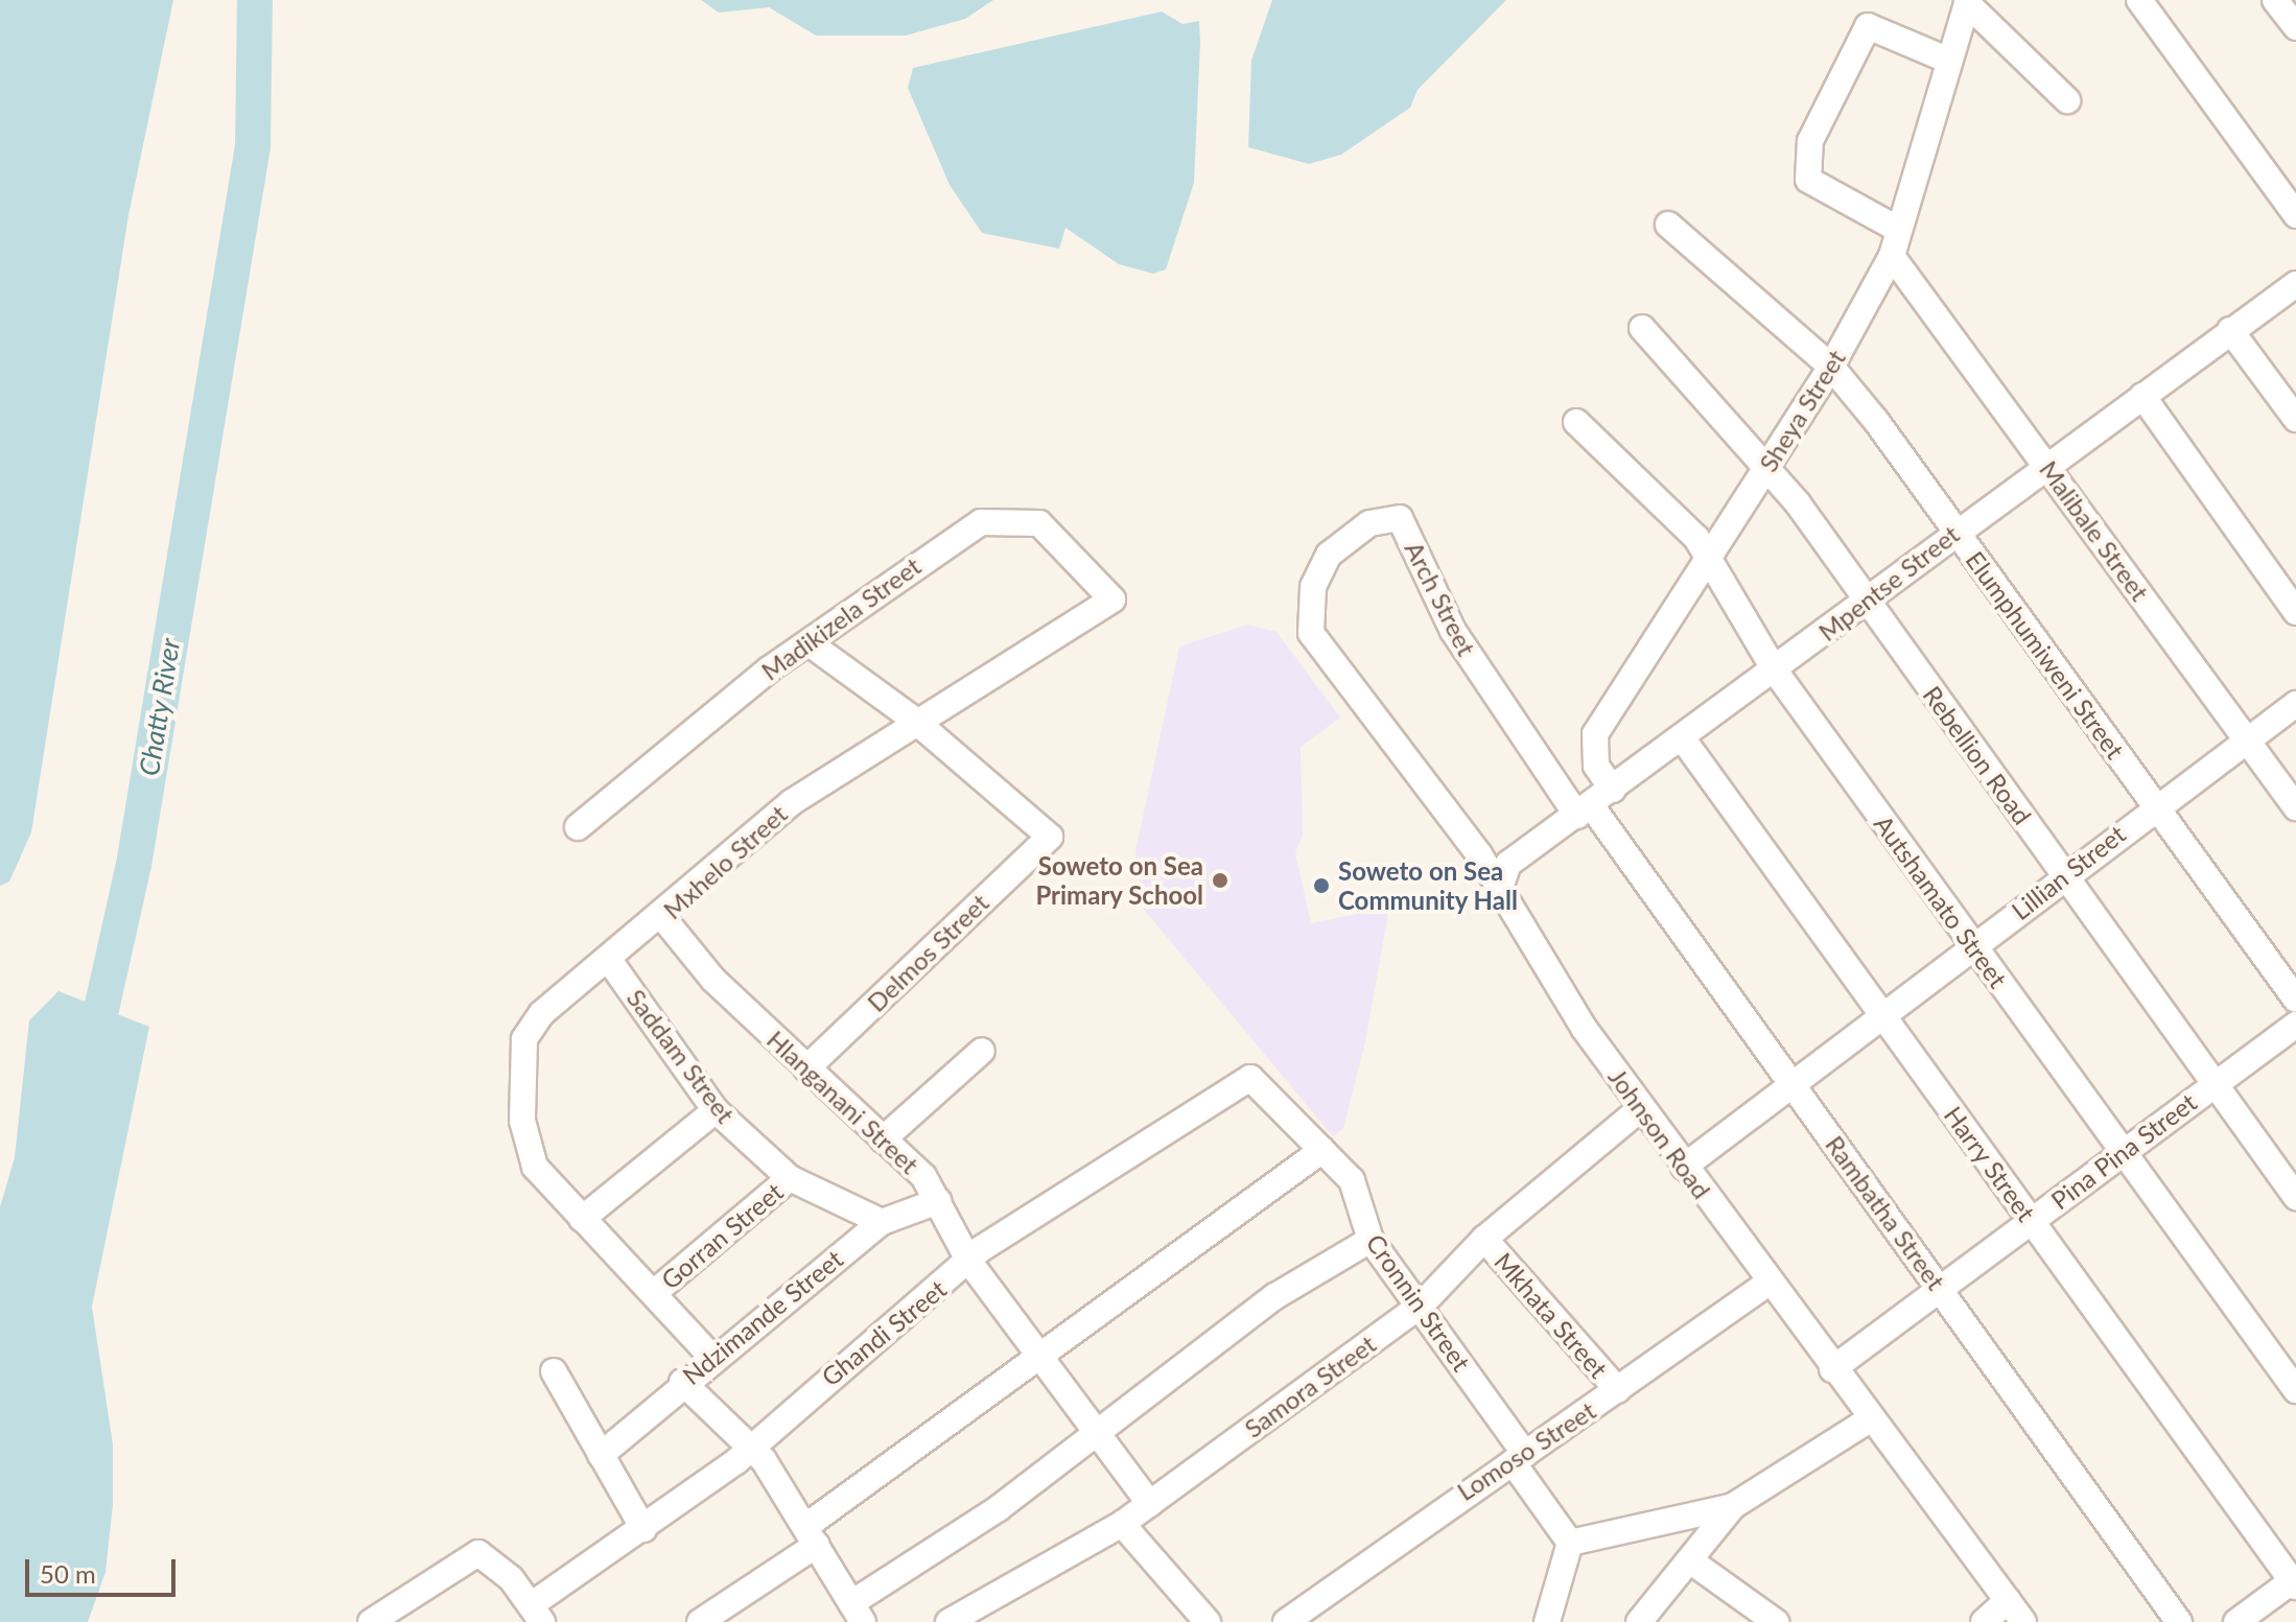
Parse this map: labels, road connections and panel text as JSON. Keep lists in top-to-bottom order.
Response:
{
  "streets": {
    "street": [
      "Sheya Street",
      "Malibale Street",
      "Mpentse Street",
      "Arch Street",
      "Madikizela Street",
      "Elumphumiweni Street",
      "Rebellion Road",
      "Mxhelo Street",
      "Lillian Street",
      "Autshamato Street",
      "Delmos Street",
      "Saddam Street",
      "Hlanganani Street",
      "Johnson Road",
      "Pina Pina Street",
      "Harry Street",
      "Rambatha Street",
      "Gorran Street",
      "Cronnin Street",
      "Mkhata Street",
      "Ndzimande Street",
      "Ghandi Street",
      "Samora Street",
      "Lomoso Street"
    ]
  },
  "crossings": [
    ["Sheya Street", "Malibale Street"],
    ["Sheya Street", "Mpentse Street"],
    ["Sheya Street", "Elumphumiweni Street"],
    ["Sheya Street", "Rebellion Road"],
    ["Sheya Street", "Autshamato Street"],
    ["Malibale Street", "Mpentse Street"],
    ["Malibale Street", "Lillian Street"],
    ["Mpentse Street", "Arch Street"],
    ["Mpentse Street", "Elumphumiweni Street"],
    ["Mpentse Street", "Rebellion Road"],
    ["Mpentse Street", "Autshamato Street"],
    ["Mpentse Street", "Johnson Road"],
    ["Mpentse Street", "Harry Street"],
    ["Mpentse Street", "Rambatha Street"],
    ["Arch Street", "Johnson Road"],
    ["Arch Street", "Rambatha Street"],
    ["Madikizela Street", "Mxhelo Street"],
    ["Elumphumiweni Street", "Lillian Street"],
    ["Rebellion Road", "Lillian Street"],
    ["Rebellion Road", "Pina Pina Street"],
    ["Mxhelo Street", "Delmos Street"],
    ["Mxhelo Street", "Saddam Street"],
    ["Mxhelo Street", "Hlanganani Street"],
    ["Mxhelo Street", "Gorran Street"],
    ["Mxhelo Street", "Ndzimande Street"],
    ["Lillian Street", "Autshamato Street"],
    ["Lillian Street", "Johnson Road"],
    ["Lillian Street", "Harry Street"],
    ["Lillian Street", "Rambatha Street"],
    ["Autshamato Street", "Pina Pina Street"],
    ["Delmos Street", "Hlanganani Street"],
    ["Saddam Street", "Gorran Street"],
    ["Saddam Street", "Ndzimande Street"],
    ["Hlanganani Street", "Ndzimande Street"],
    ["Hlanganani Street", "Ghandi Street"],
    ["Hlanganani Street", "Samora Street"],
    ["Johnson Road", "Pina Pina Street"],
    ["Johnson Road", "Samora Street"],
    ["Johnson Road", "Lomoso Street"],
    ["Pina Pina Street", "Harry Street"],
    ["Pina Pina Street", "Rambatha Street"],
    ["Cronnin Street", "Ghandi Street"],
    ["Cronnin Street", "Samora Street"],
    ["Cronnin Street", "Lomoso Street"],
    ["Mkhata Street", "Samora Street"],
    ["Mkhata Street", "Lomoso Street"]
  ],
  "water": ["Chatty River"],
  "places": ["Soweto on Sea Primary School", "Soweto on Sea Community Hall"],
  "scale_bar": "50 m"
}
